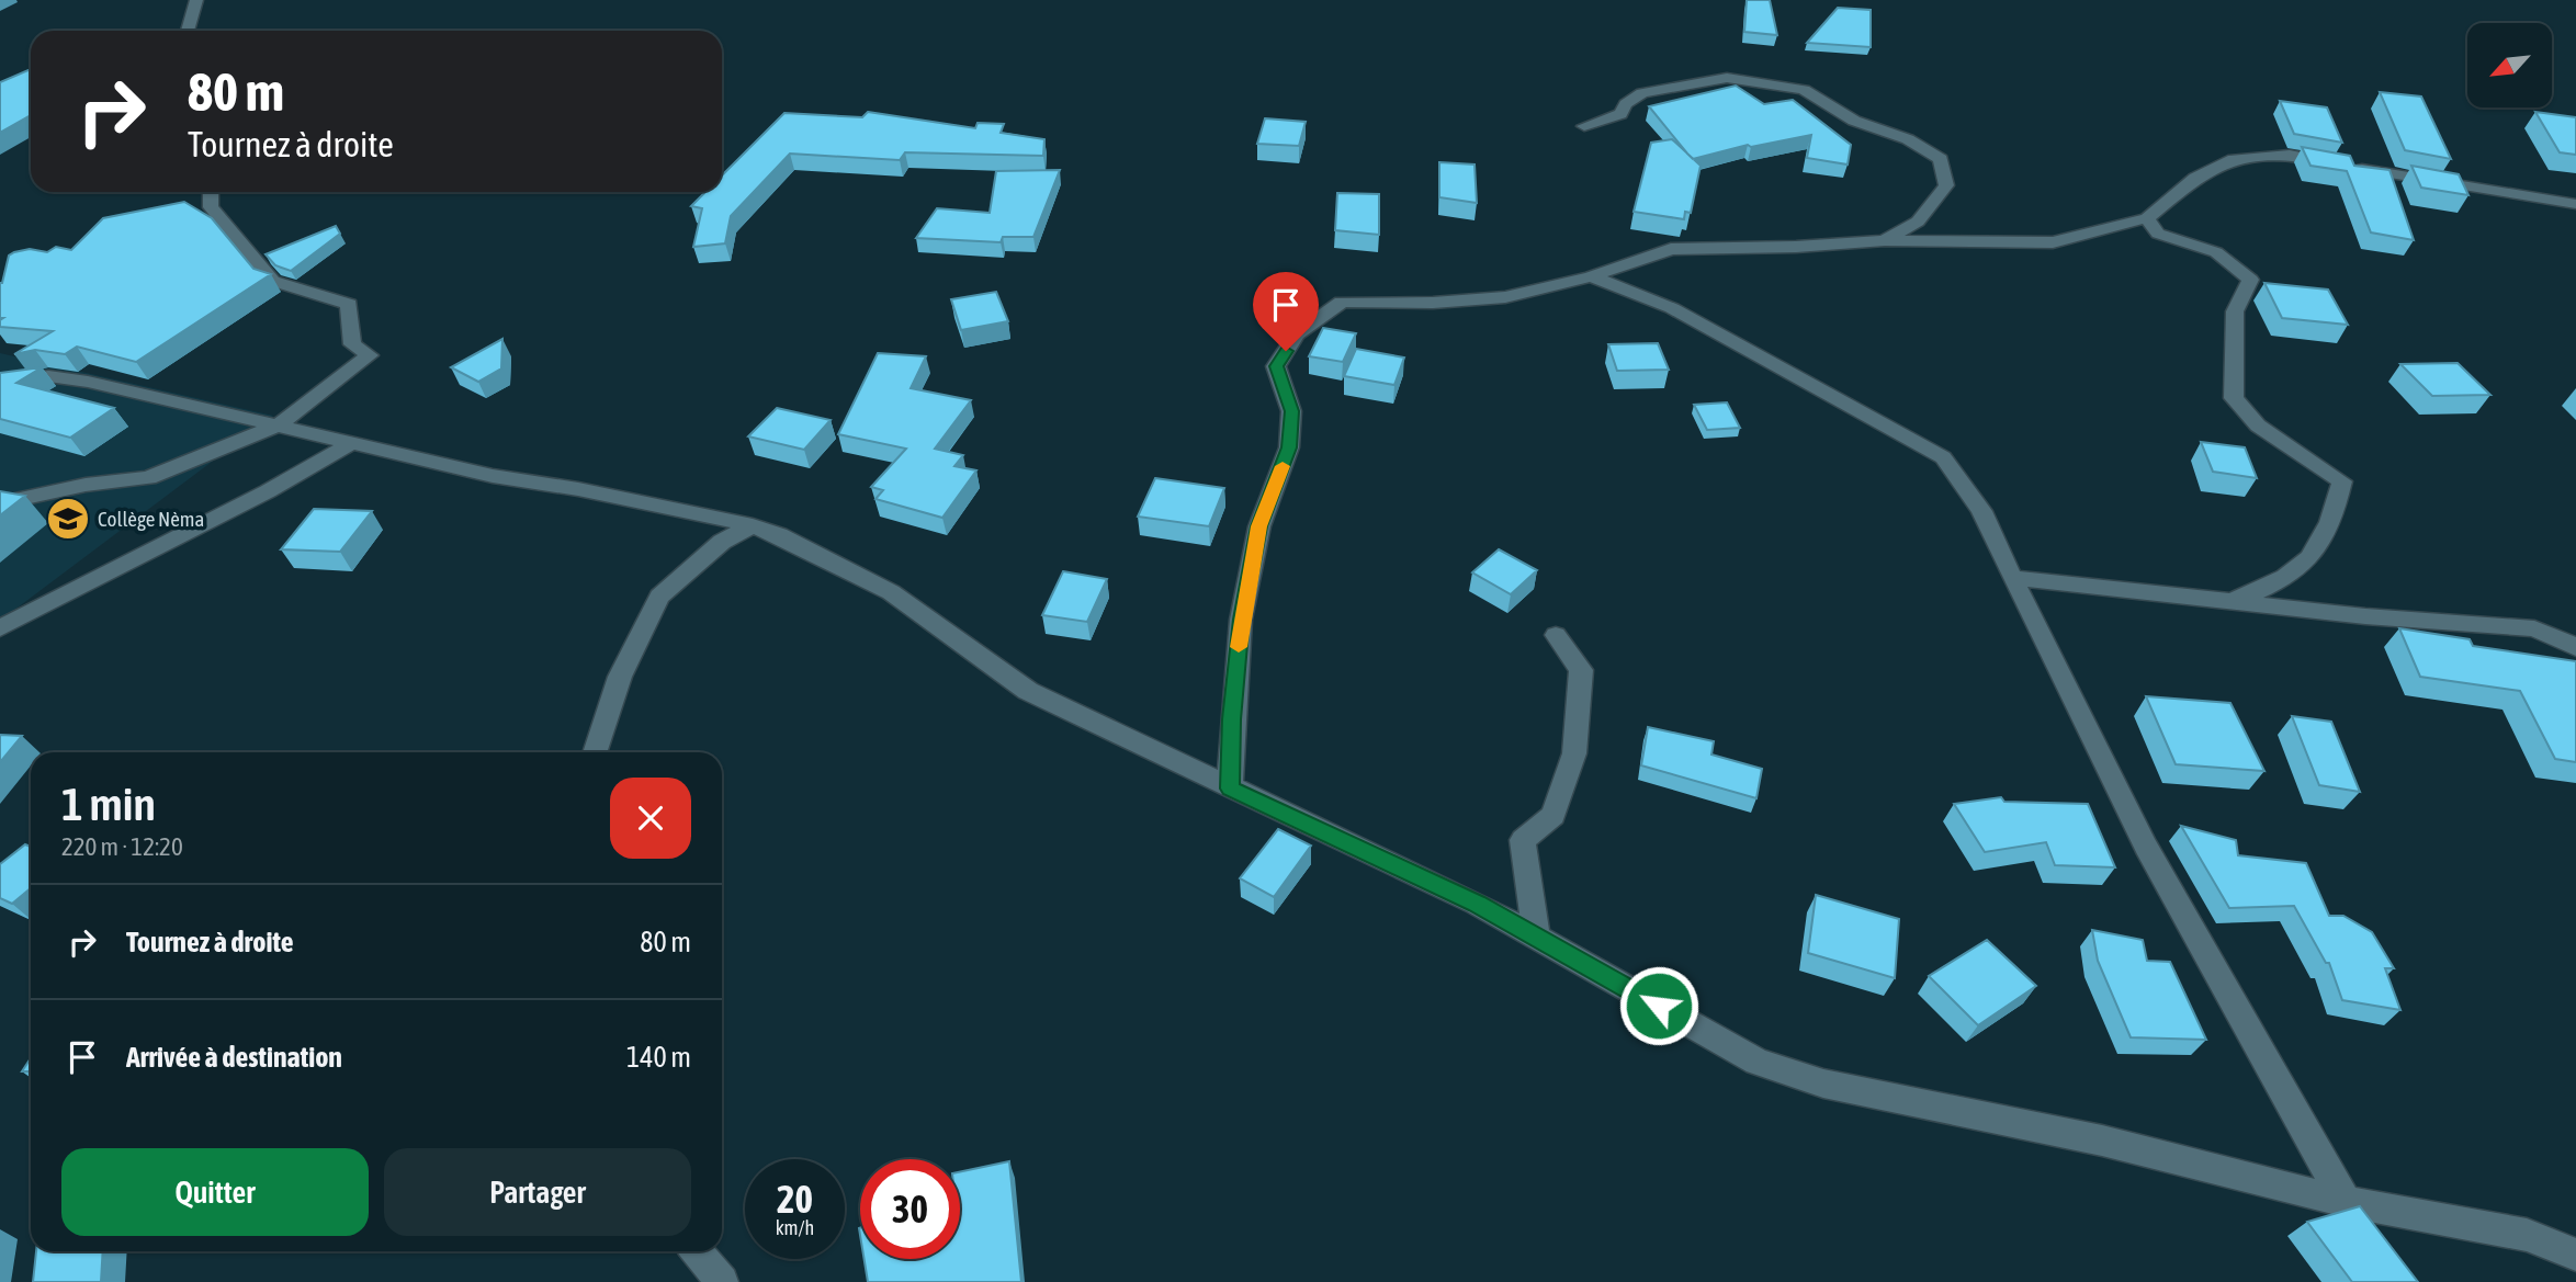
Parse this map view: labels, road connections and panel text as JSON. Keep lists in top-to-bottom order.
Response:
{
  "places": {
    "school or university": ["Collège Nèma"]
  },
  "north": "bottom left",
  "page": {
    "turn": ["80 m", "Tournez à droite"],
    "heading": ["1 min", "220 m · 12:20"],
    "list": [
      {
        "name": "Tournez à droite",
        "value": "80 m"
      },
      {
        "name": "Arrivée à destination",
        "value": "140 m"
      }
    ],
    "buttons": ["Quitter", "Partager"],
    "speed": "20 km/h",
    "limit": "30"
  }
}
